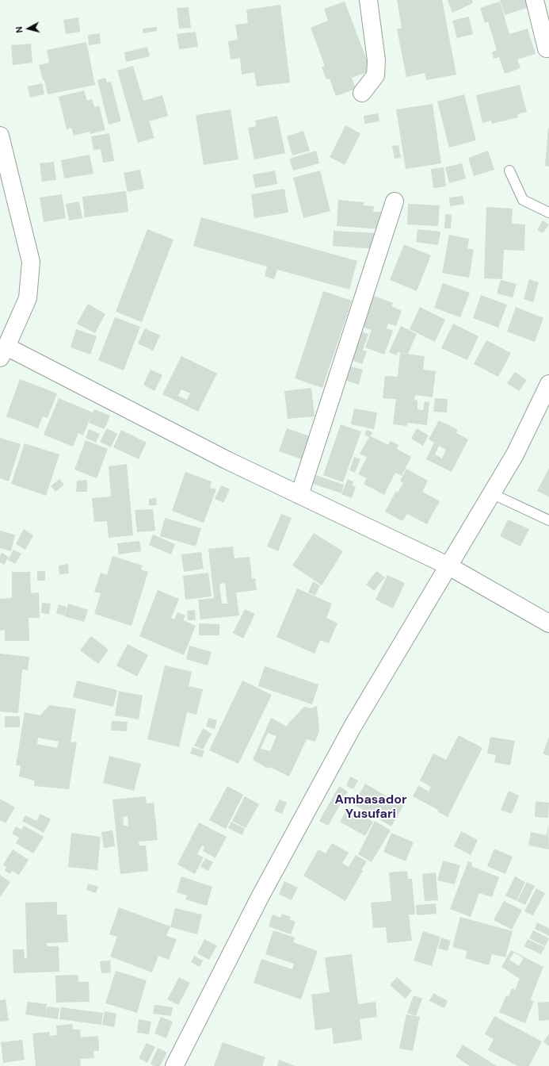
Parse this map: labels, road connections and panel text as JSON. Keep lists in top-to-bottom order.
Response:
{
  "districts": ["Ambasador Yusufari"],
  "north": "left"
}
